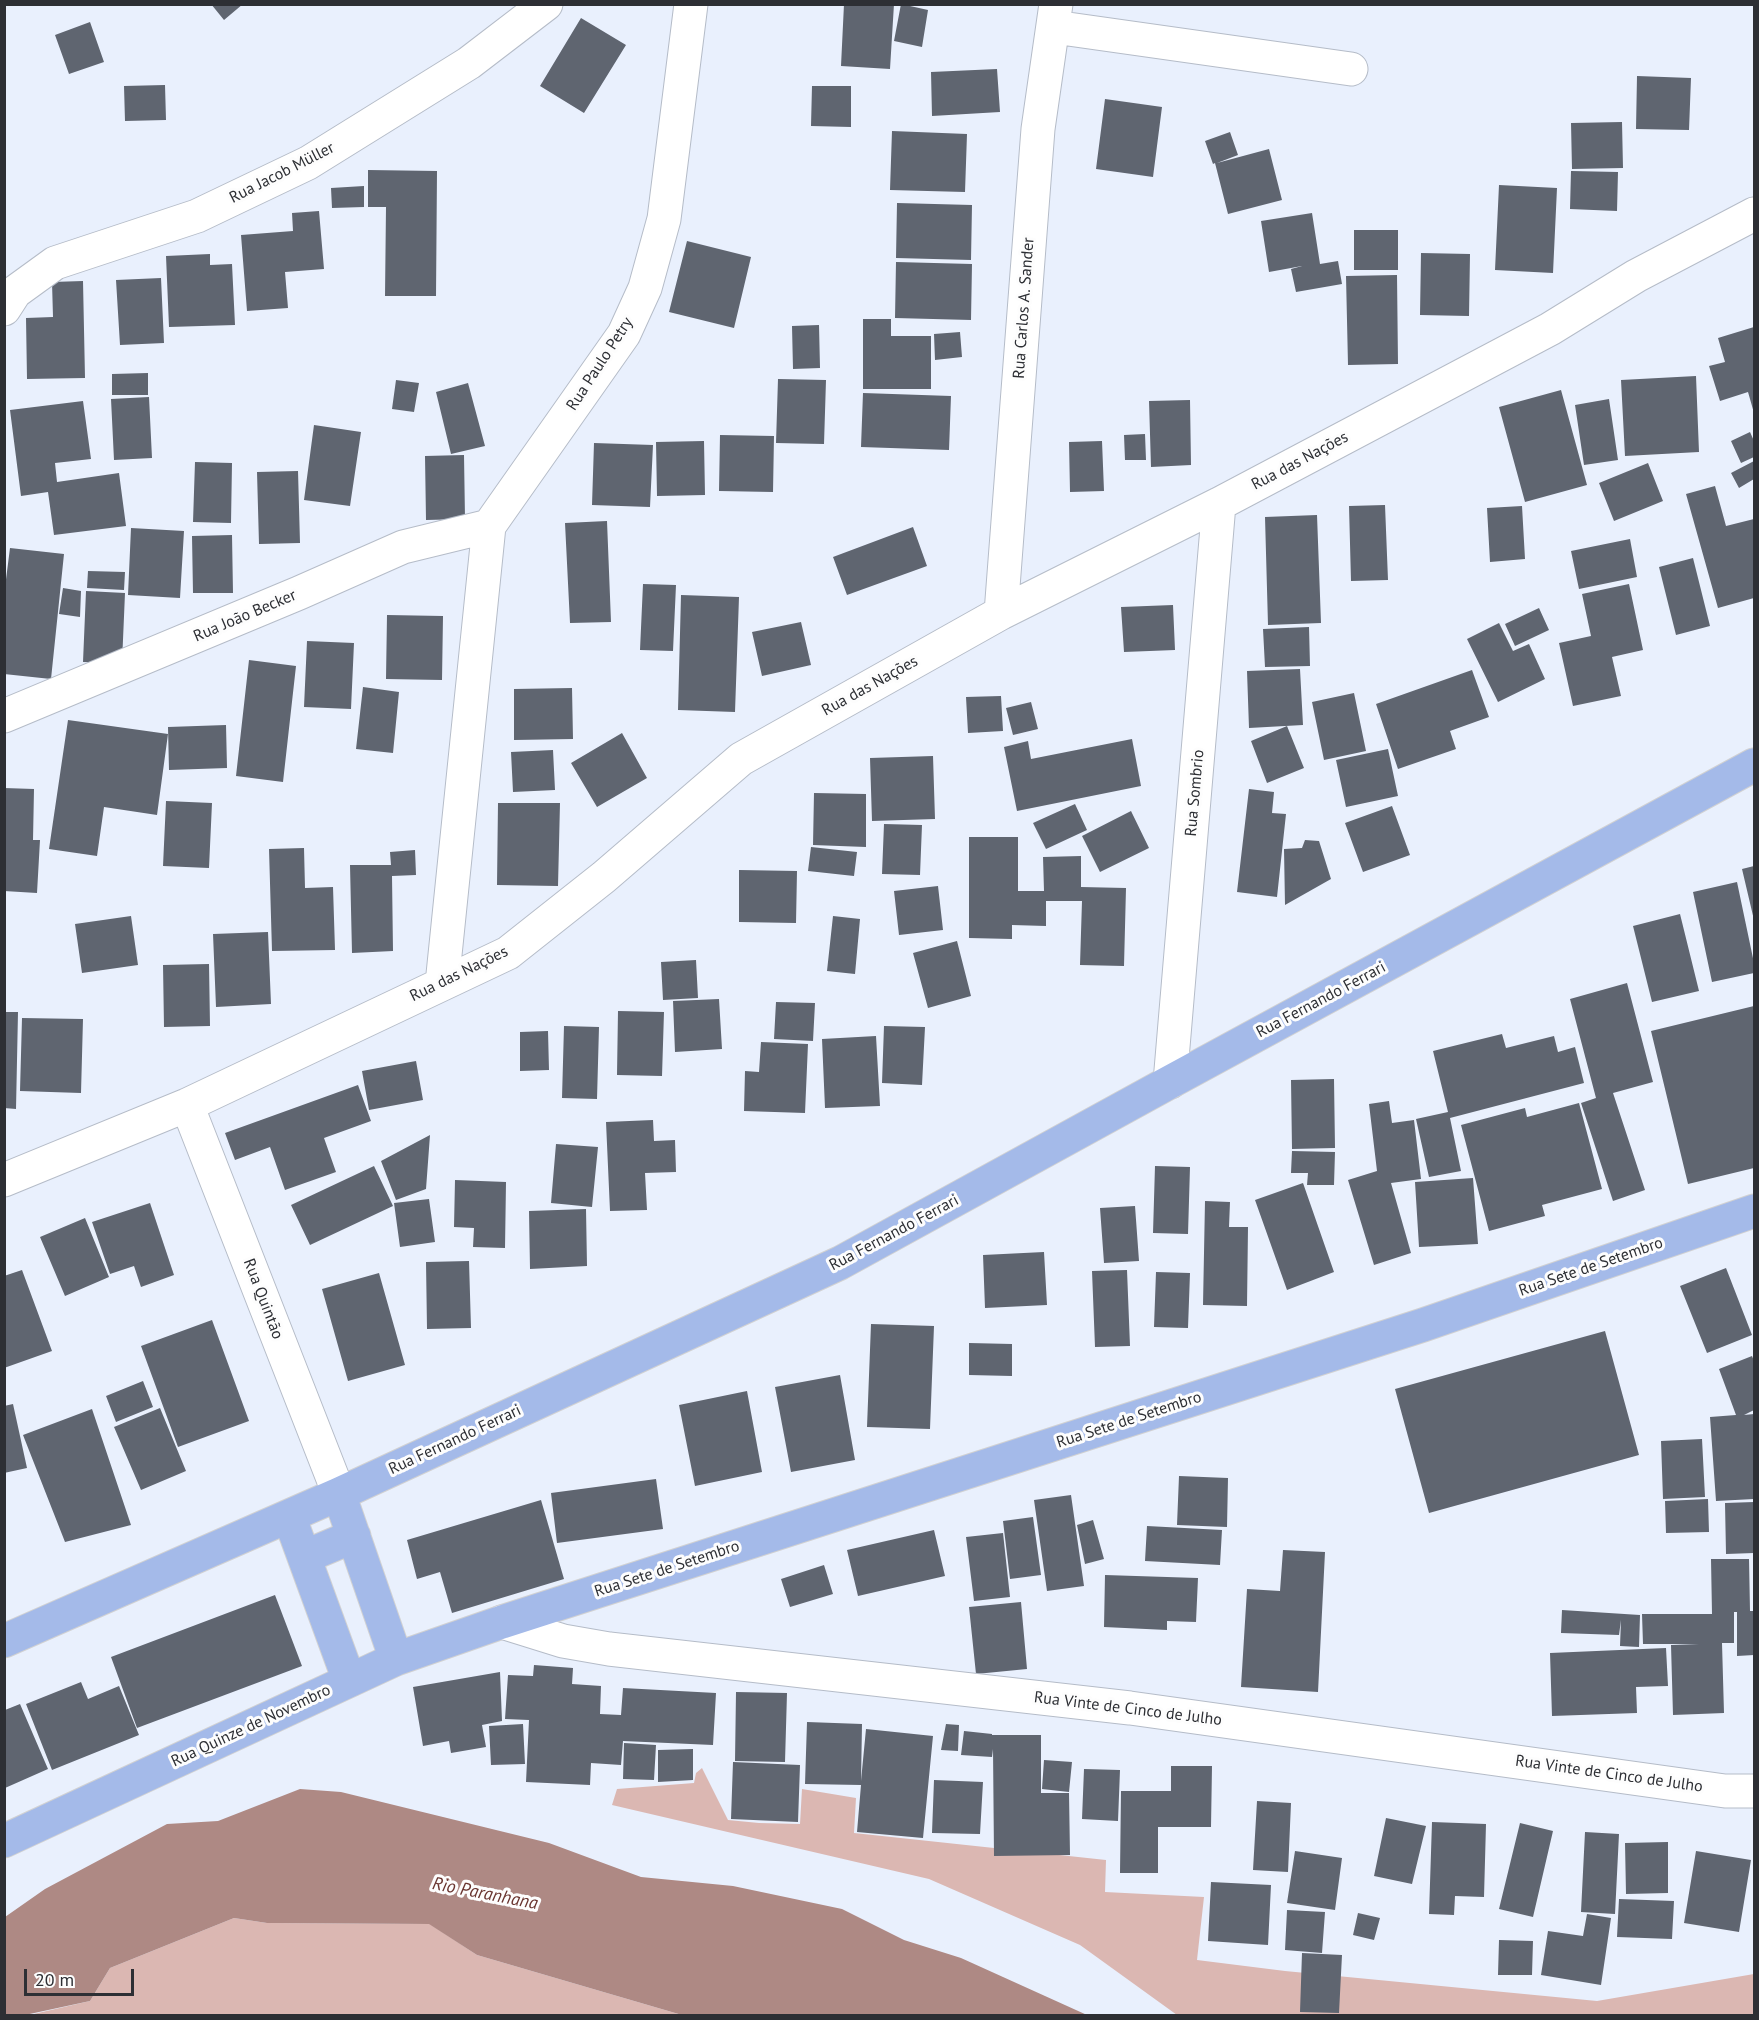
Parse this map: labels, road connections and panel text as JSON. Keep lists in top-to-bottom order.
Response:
{
  "streets": {
    "main road": ["Rua Fernando Ferrari", "Rua Sete de Setembro", "Rua Quinze de Novembro"],
    "street": [
      "Rua Jacob Müller",
      "Rua Carlos A. Sander",
      "Rua Paulo Petry",
      "Rua das Nações",
      "Rua João Becker",
      "Rua Sombrio",
      "Rua Quintão",
      "Rua Vinte de Cinco de Julho"
    ]
  },
  "crossings": [
    ["Rua Carlos A. Sander", "Rua das Nações"],
    ["Rua Paulo Petry", "Rua João Becker"],
    ["Rua das Nações", "Rua Sombrio"],
    ["Rua das Nações", "Rua Quintão"],
    ["Rua Sombrio", "Rua Fernando Ferrari"],
    ["Rua Fernando Ferrari", "Rua Quintão"],
    ["Rua Sete de Setembro", "Rua Vinte de Cinco de Julho"],
    ["Rua Sete de Setembro", "Rua Quinze de Novembro"],
    ["Rua Vinte de Cinco de Julho", "Rua Quinze de Novembro"]
  ],
  "water": ["Rio Paranhana"],
  "scale_bar": "20 m"
}
